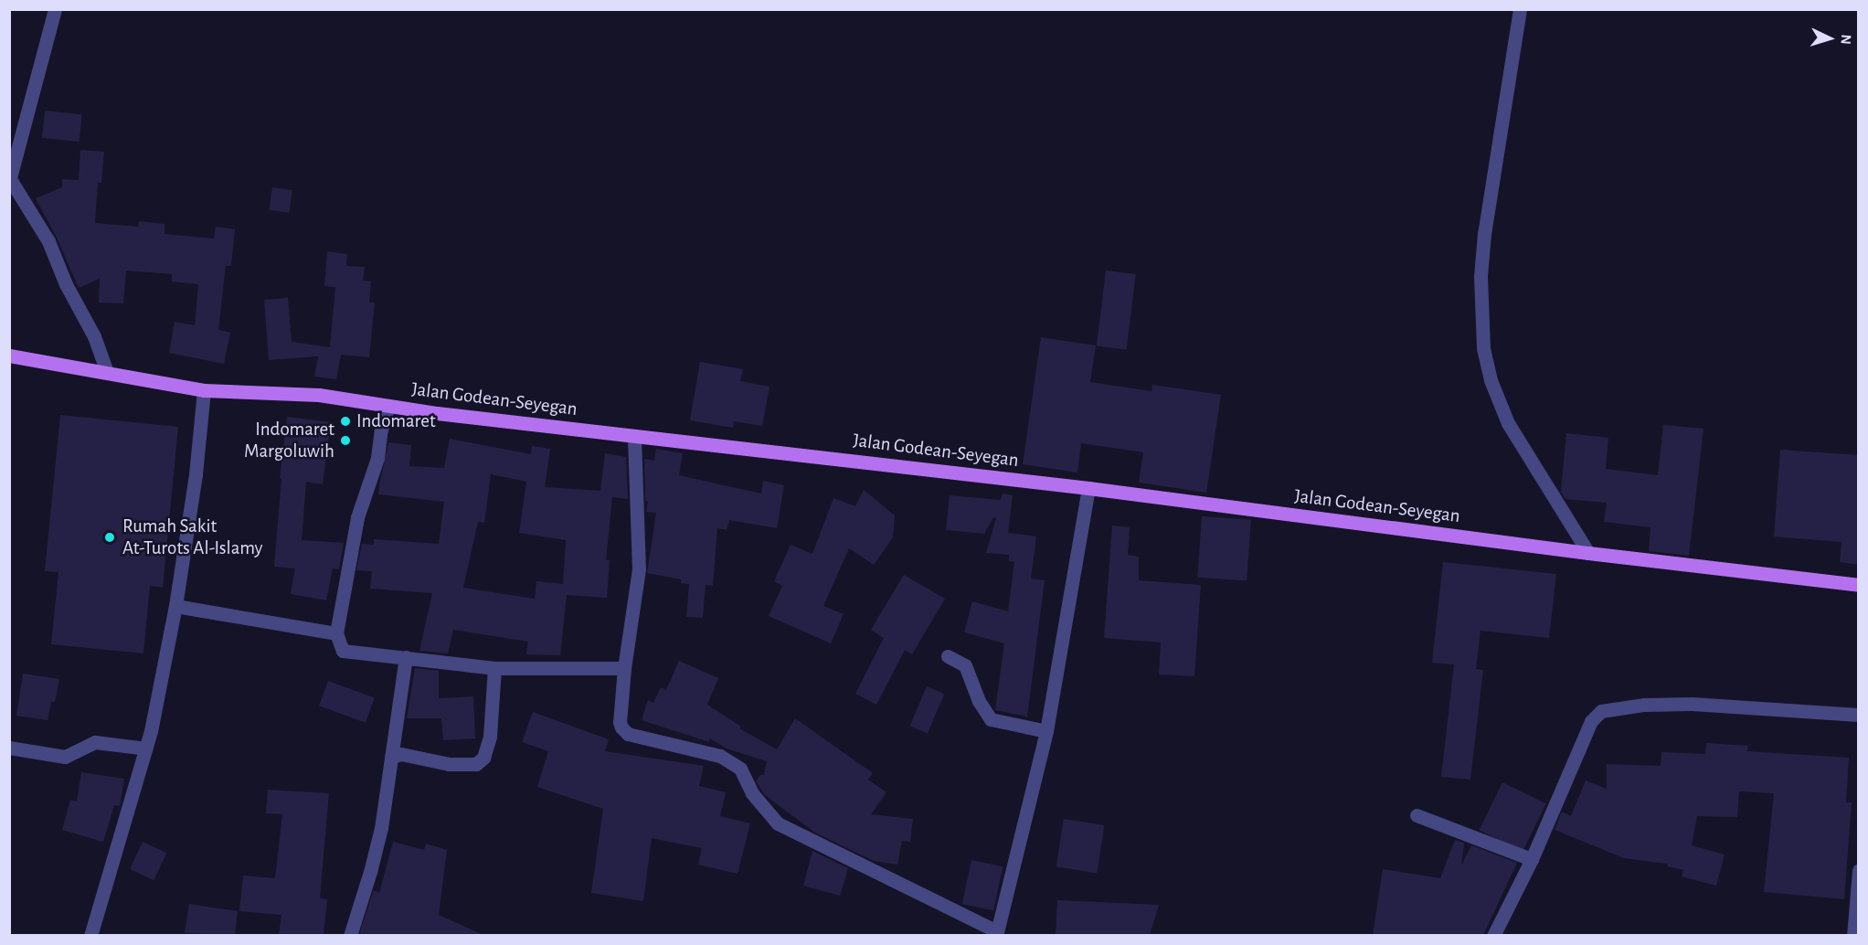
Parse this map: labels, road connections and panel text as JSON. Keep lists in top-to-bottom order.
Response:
{
  "streets": {
    "main road": ["Jalan Godean-Seyegan"]
  },
  "places": ["Indomaret", "Indomaret Margoluwih", "Rumah Sakit At-Turots Al-Islamy"],
  "north": "right"
}
